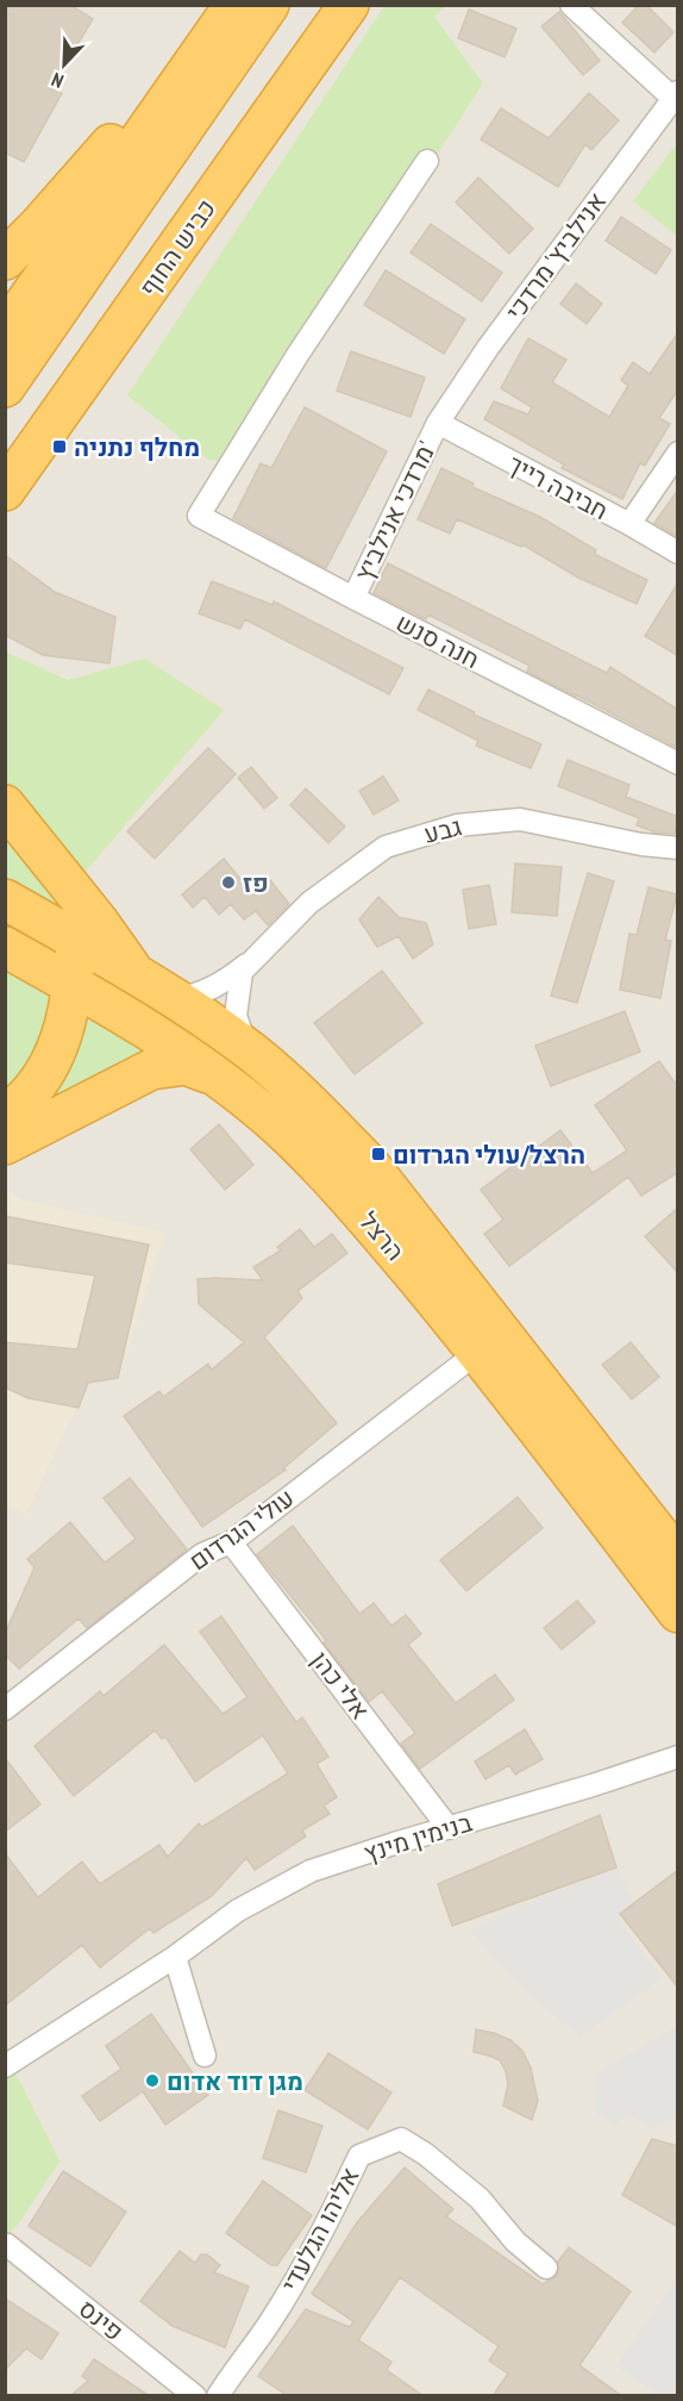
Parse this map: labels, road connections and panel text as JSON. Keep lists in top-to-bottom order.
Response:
{
  "streets": {
    "highway": ["כביש החוף", "הרצל"],
    "street": [
      "אנילביץ' מרדכי",
      "חביבה רייך",
      "מרדכי אנילביץ'",
      "חנה סנש",
      "גבע",
      "עולי הגרדום",
      "אלי כהן",
      "בנימין מינץ",
      "אליהו הגלעדי",
      "פינס"
    ]
  },
  "crossings": [
    ["אנילביץ' מרדכי", "חביבה רייך"],
    ["אנילביץ' מרדכי", "מרדכי אנילביץ'"],
    ["חביבה רייך", "מרדכי אנילביץ'"],
    ["מרדכי אנילביץ'", "חנה סנש"],
    ["גבע", "הרצל"],
    ["הרצל", "עולי הגרדום"],
    ["עולי הגרדום", "אלי כהן"],
    ["אלי כהן", "בנימין מינץ"]
  ],
  "places": {
    "transit": ["מחלף נתניה", "הרצל/עולי הגרדום"],
    "other": ["פז", "מגן דוד אדום"]
  },
  "north": "bottom left"
}
